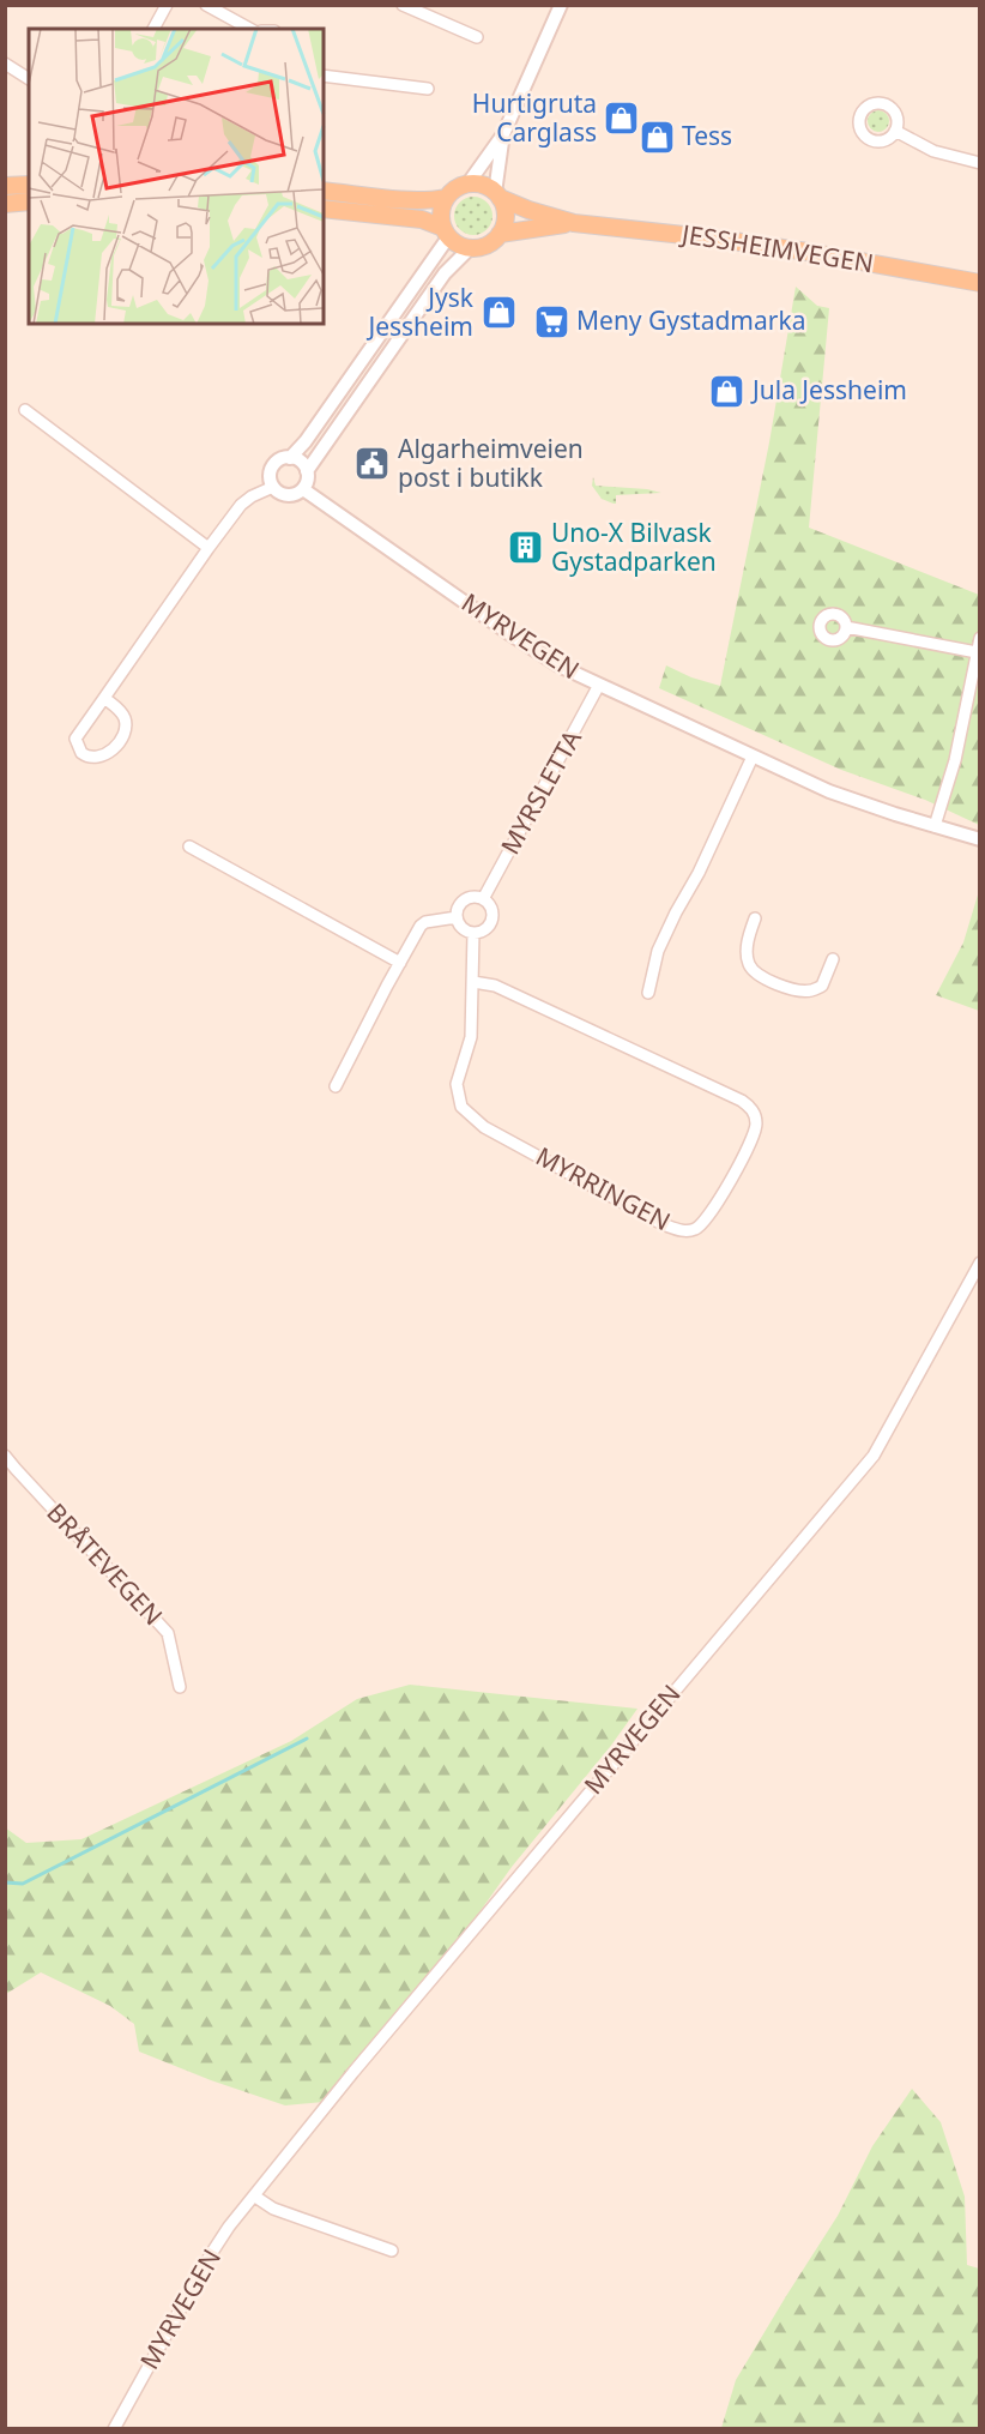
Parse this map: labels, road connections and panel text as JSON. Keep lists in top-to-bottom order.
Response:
{
  "streets": {
    "main road": ["JESSHEIMVEGEN"],
    "street": [
      "MYRVEGEN",
      "MYRSLETTA",
      "MYRRINGEN",
      "BRÅTEVEGEN"
    ]
  },
  "crossings": [
    ["MYRVEGEN", "MYRSLETTA"],
    ["MYRSLETTA", "MYRRINGEN"]
  ],
  "places": {
    "shop": [
      "Hurtigruta Carglass",
      "Tess",
      "Jysk Jessheim",
      "Jula Jessheim"
    ],
    "supermarket": ["Meny Gystadmarka"],
    "public building": ["Algarheimveien post i butikk"],
    "building": ["Uno-X Bilvask Gystadparken"]
  }
}
